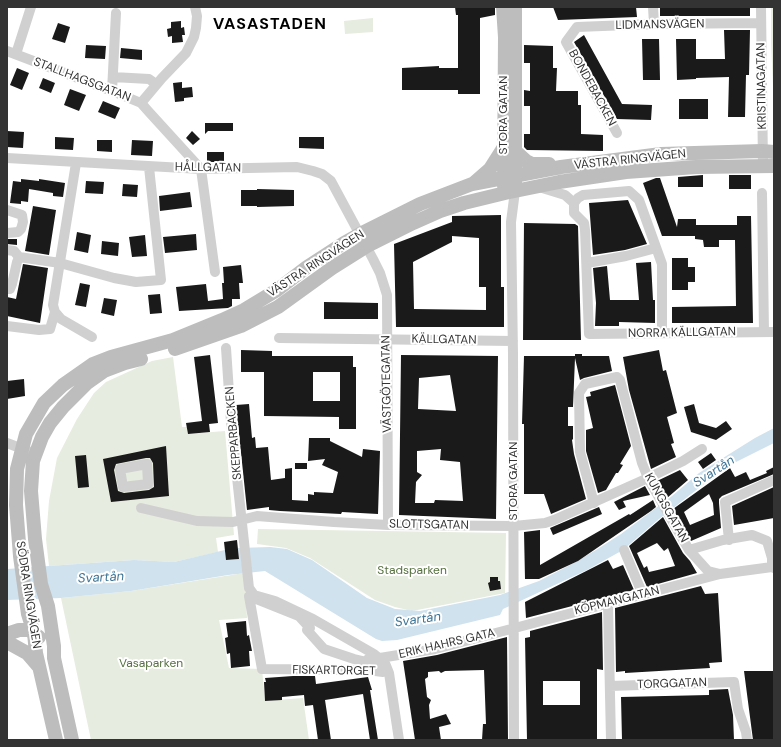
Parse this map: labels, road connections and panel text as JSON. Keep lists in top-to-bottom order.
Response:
{
  "streets": {
    "main road": ["STORA GATAN", "VÄSTRA RINGVÄGEN", "SÖDRA RINGVÄGEN"],
    "street": [
      "LIDMANSVÄGEN",
      "STALLHAGSGATAN",
      "KRISTINAGATAN",
      "BONDEBACKEN",
      "HÅLLGATAN",
      "NORRA KÄLLGATAN",
      "KÄLLGATAN",
      "VÄSTGÖTEGATAN",
      "SKEPPARBACKEN",
      "KUNGSGATAN",
      "SLOTTSGATAN",
      "KÖPMANGATAN",
      "ERIK HAHRS GATA",
      "FISKARTORGET",
      "TORGGATAN"
    ]
  },
  "crossings": [
    ["LIDMANSVÄGEN", "KRISTINAGATAN"],
    ["LIDMANSVÄGEN", "BONDEBACKEN"],
    ["STALLHAGSGATAN", "HÅLLGATAN"],
    ["KRISTINAGATAN", "VÄSTRA RINGVÄGEN"],
    ["STORA GATAN", "VÄSTRA RINGVÄGEN"],
    ["STORA GATAN", "KÄLLGATAN"],
    ["STORA GATAN", "SLOTTSGATAN"],
    ["STORA GATAN", "KÖPMANGATAN"],
    ["STORA GATAN", "ERIK HAHRS GATA"],
    ["VÄSTRA RINGVÄGEN", "HÅLLGATAN"],
    ["VÄSTRA RINGVÄGEN", "VÄSTGÖTEGATAN"],
    ["VÄSTRA RINGVÄGEN", "SÖDRA RINGVÄGEN"],
    ["HÅLLGATAN", "VÄSTGÖTEGATAN"],
    ["KÄLLGATAN", "VÄSTGÖTEGATAN"],
    ["VÄSTGÖTEGATAN", "SLOTTSGATAN"],
    ["SKEPPARBACKEN", "SLOTTSGATAN"],
    ["SKEPPARBACKEN", "FISKARTORGET"],
    ["KUNGSGATAN", "SLOTTSGATAN"],
    ["KUNGSGATAN", "KÖPMANGATAN"],
    ["KÖPMANGATAN", "ERIK HAHRS GATA"],
    ["ERIK HAHRS GATA", "FISKARTORGET"]
  ],
  "districts": ["VASASTADEN"],
  "water": ["Svartån"],
  "parks": ["Stadsparken", "Vasaparken"]
}
